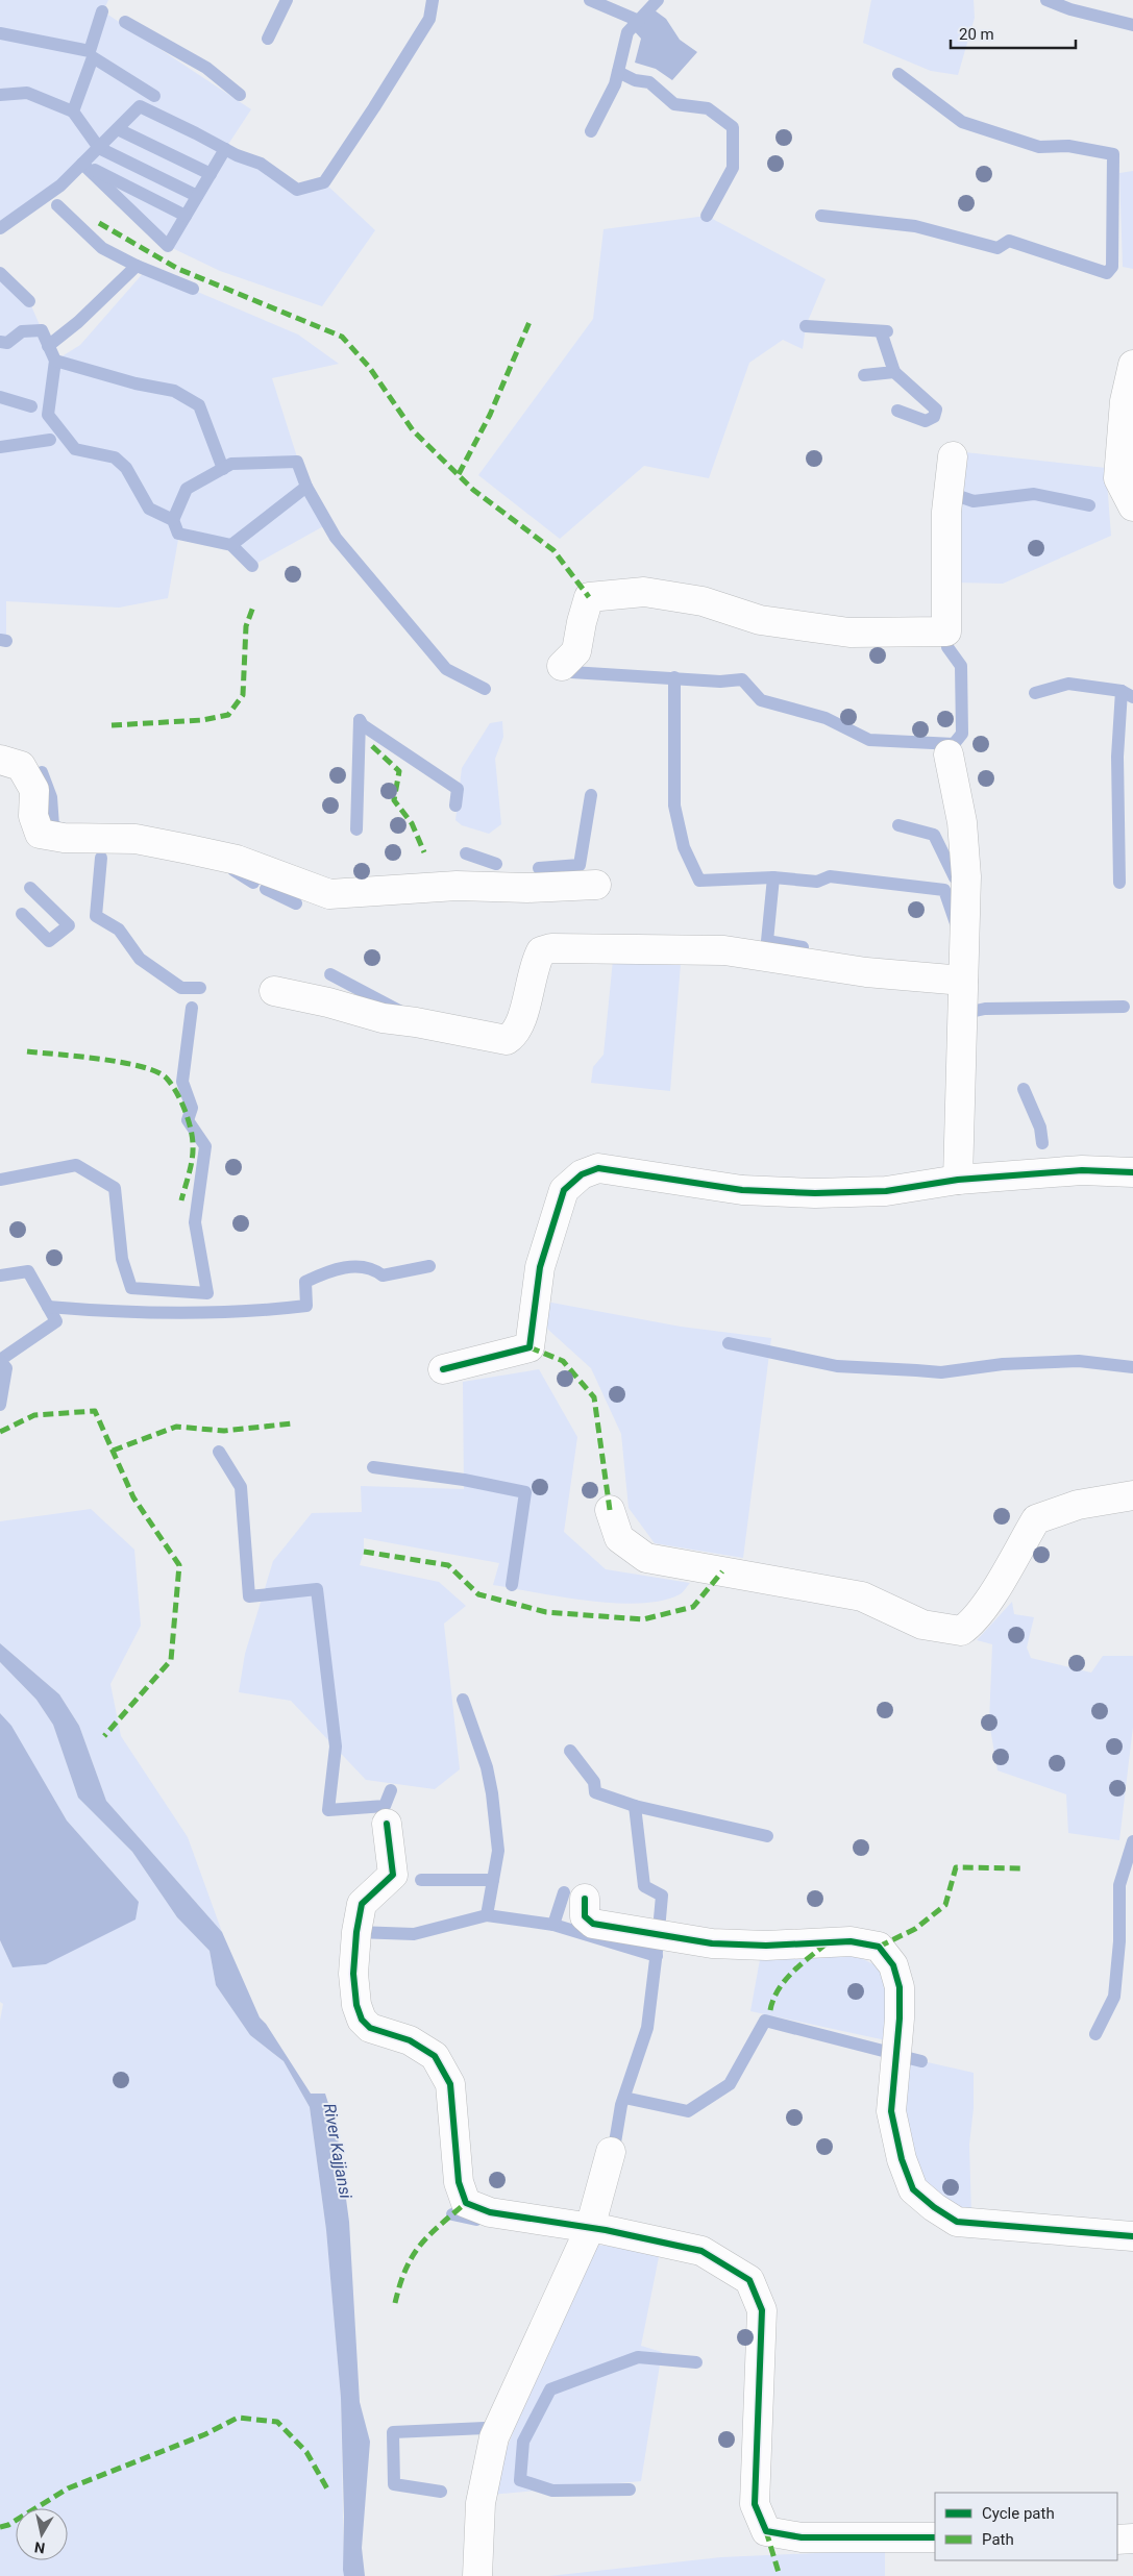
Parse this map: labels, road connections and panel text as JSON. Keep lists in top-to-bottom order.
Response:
{
  "water": ["River Kajjansi"],
  "legend": ["Cycle path", "Path"],
  "scale_bar": "20 m",
  "north": "bottom"
}
